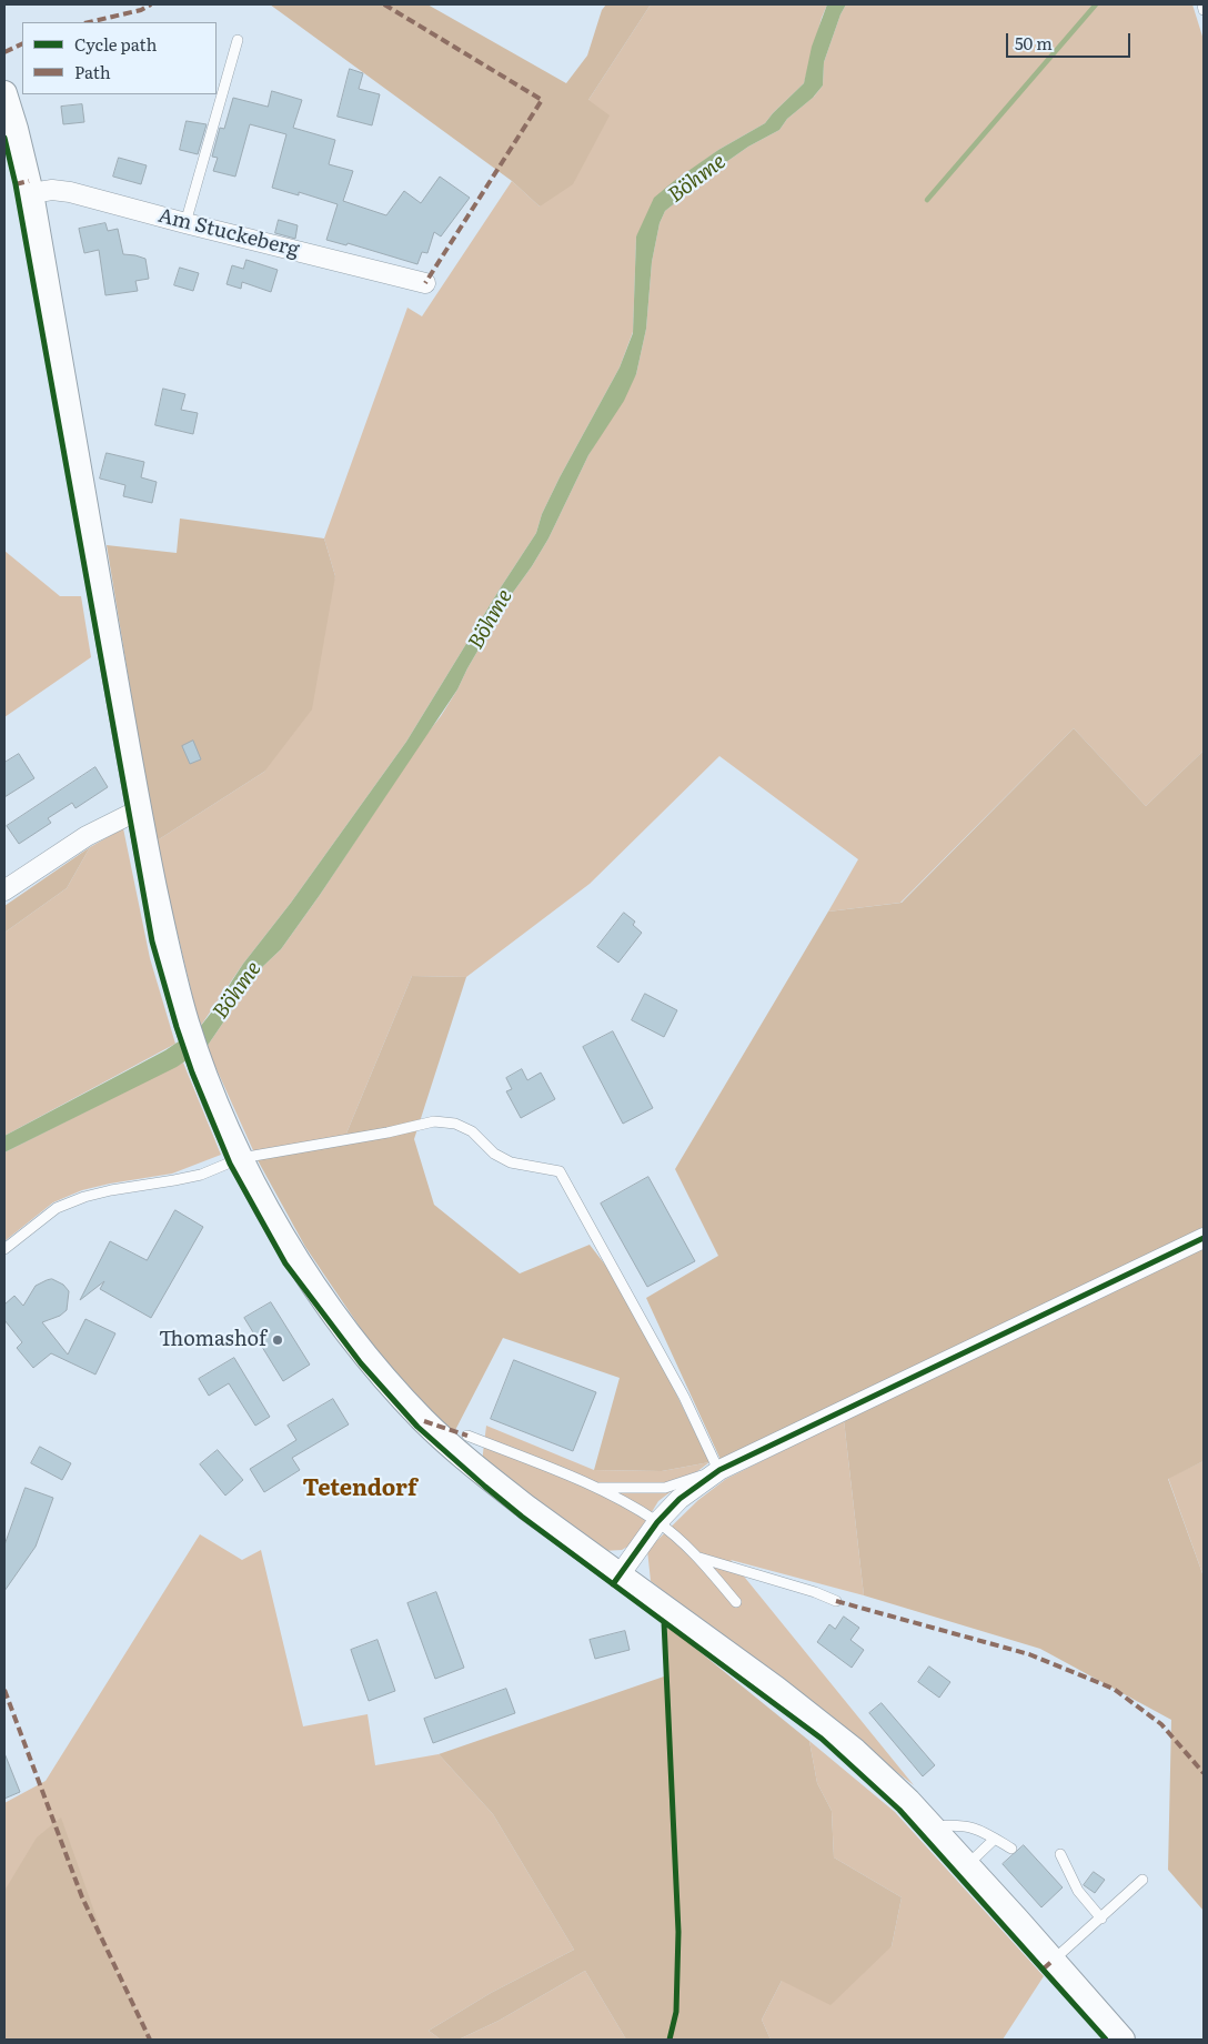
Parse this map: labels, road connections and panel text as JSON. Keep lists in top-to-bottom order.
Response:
{
  "streets": {
    "street": ["Am Stuckeberg"]
  },
  "districts": ["Tetendorf"],
  "water": ["Böhme"],
  "places": ["Thomashof"],
  "legend": ["Cycle path", "Path"],
  "scale_bar": "50 m"
}
